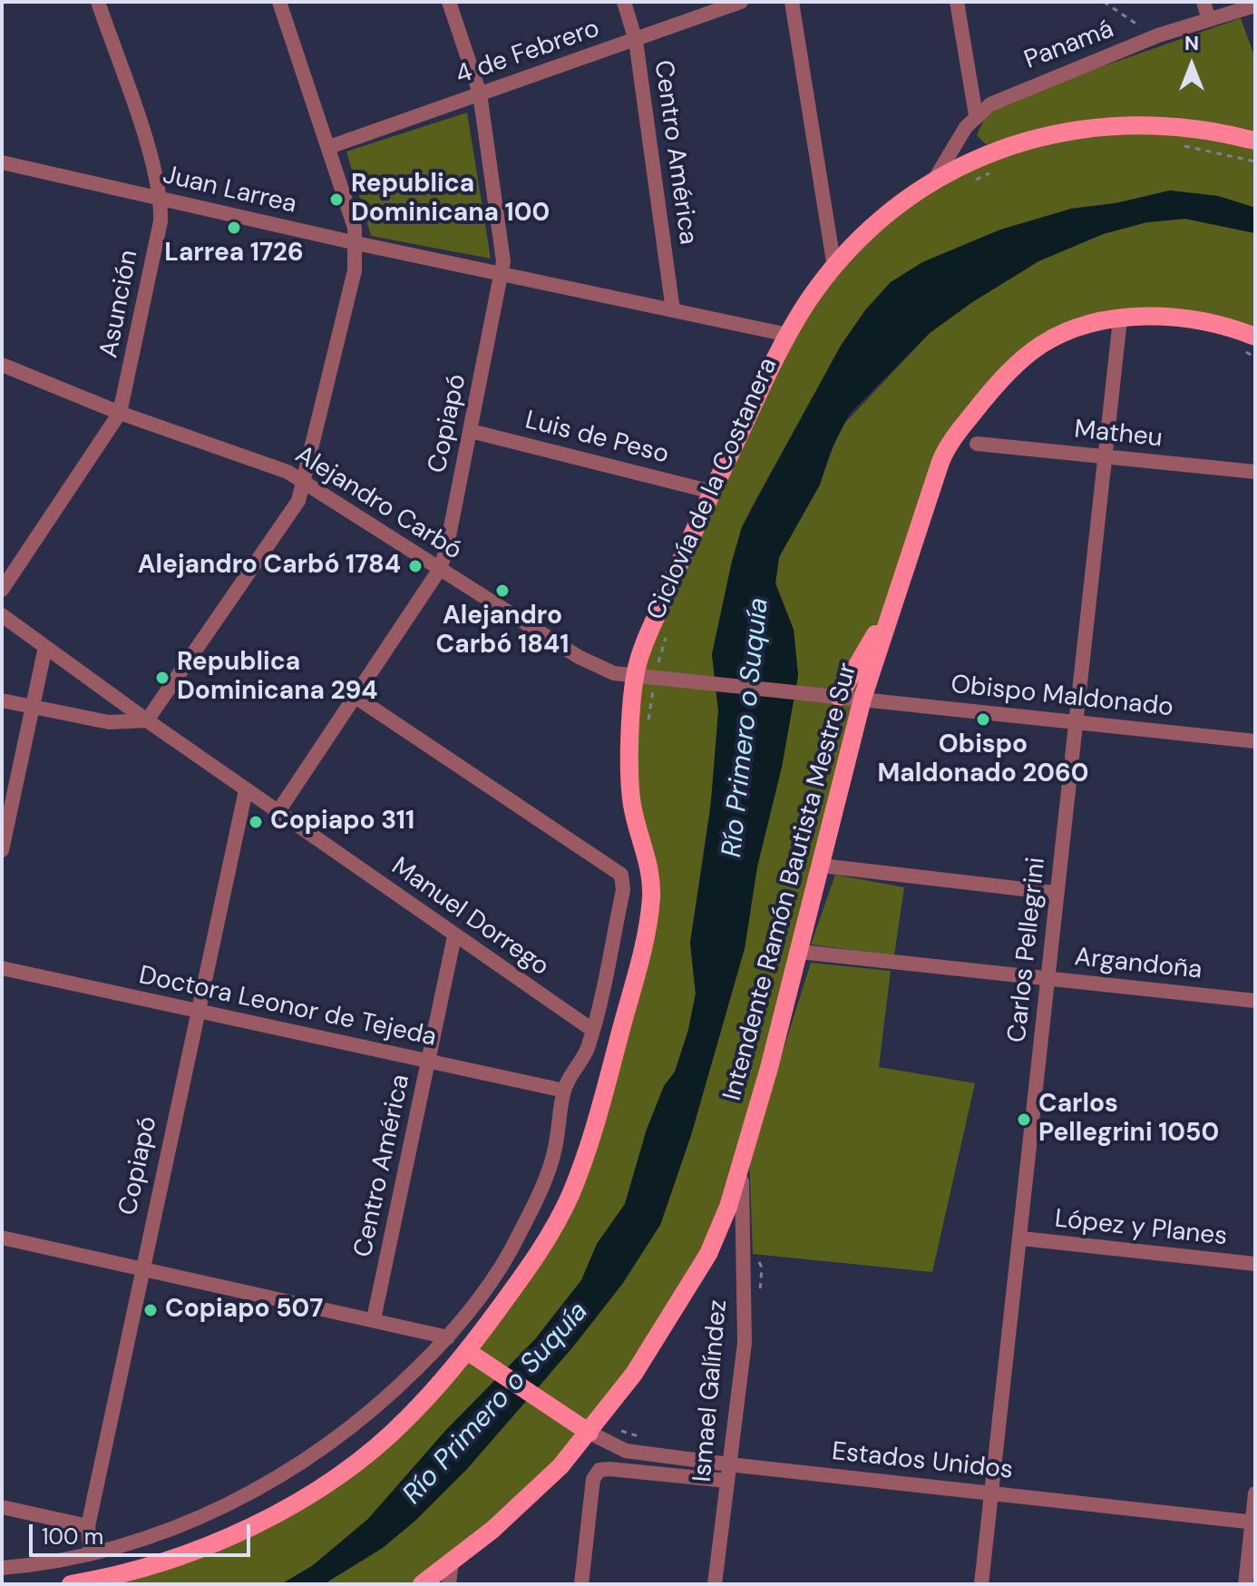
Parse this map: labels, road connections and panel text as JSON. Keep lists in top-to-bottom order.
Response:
{
  "streets": {
    "main road": ["Intendente Ramón Bautista Mestre Sur"],
    "street": [
      "Panamá",
      "4 de Febrero",
      "Centro América",
      "Juan Larrea",
      "Asunción",
      "Copiapó",
      "Matheu",
      "Luis de Peso",
      "Alejandro Carbó",
      "Obispo Maldonado",
      "Manuel Dorrego",
      "Carlos Pellegrini",
      "Argandoña",
      "Doctora Leonor de Tejeda",
      "López y Planes",
      "Ismael Galíndez",
      "Estados Unidos"
    ],
    "path": ["Ciclovía de la Costanera"]
  },
  "crossings": [
    ["4 de Febrero", "Centro América"],
    ["4 de Febrero", "Copiapó"],
    ["Centro América", "Juan Larrea"],
    ["Centro América", "Manuel Dorrego"],
    ["Centro América", "Doctora Leonor de Tejeda"],
    ["Juan Larrea", "Asunción"],
    ["Juan Larrea", "Copiapó"],
    ["Asunción", "Alejandro Carbó"],
    ["Copiapó", "Luis de Peso"],
    ["Copiapó", "Alejandro Carbó"],
    ["Copiapó", "Manuel Dorrego"],
    ["Copiapó", "Doctora Leonor de Tejeda"],
    ["Matheu", "Carlos Pellegrini"],
    ["Ciclovía de la Costanera", "Alejandro Carbó"],
    ["Alejandro Carbó", "Obispo Maldonado"],
    ["Obispo Maldonado", "Intendente Ramón Bautista Mestre Sur"],
    ["Obispo Maldonado", "Carlos Pellegrini"],
    ["Intendente Ramón Bautista Mestre Sur", "Carlos Pellegrini"],
    ["Intendente Ramón Bautista Mestre Sur", "Argandoña"],
    ["Intendente Ramón Bautista Mestre Sur", "Ismael Galíndez"],
    ["Intendente Ramón Bautista Mestre Sur", "Estados Unidos"],
    ["Carlos Pellegrini", "Argandoña"],
    ["Carlos Pellegrini", "López y Planes"],
    ["Carlos Pellegrini", "Estados Unidos"],
    ["Ismael Galíndez", "Estados Unidos"]
  ],
  "water": ["Río Primero o Suquía"],
  "places": [
    "Republica Dominicana 100",
    "Larrea 1726",
    "Alejandro Carbó 1784",
    "Alejandro Carbó 1841",
    "Republica Dominicana 294",
    "Obispo Maldonado 2060",
    "Copiapo 311",
    "Carlos Pellegrini 1050",
    "Copiapo 507"
  ],
  "scale_bar": "100 m",
  "north": "top"
}
